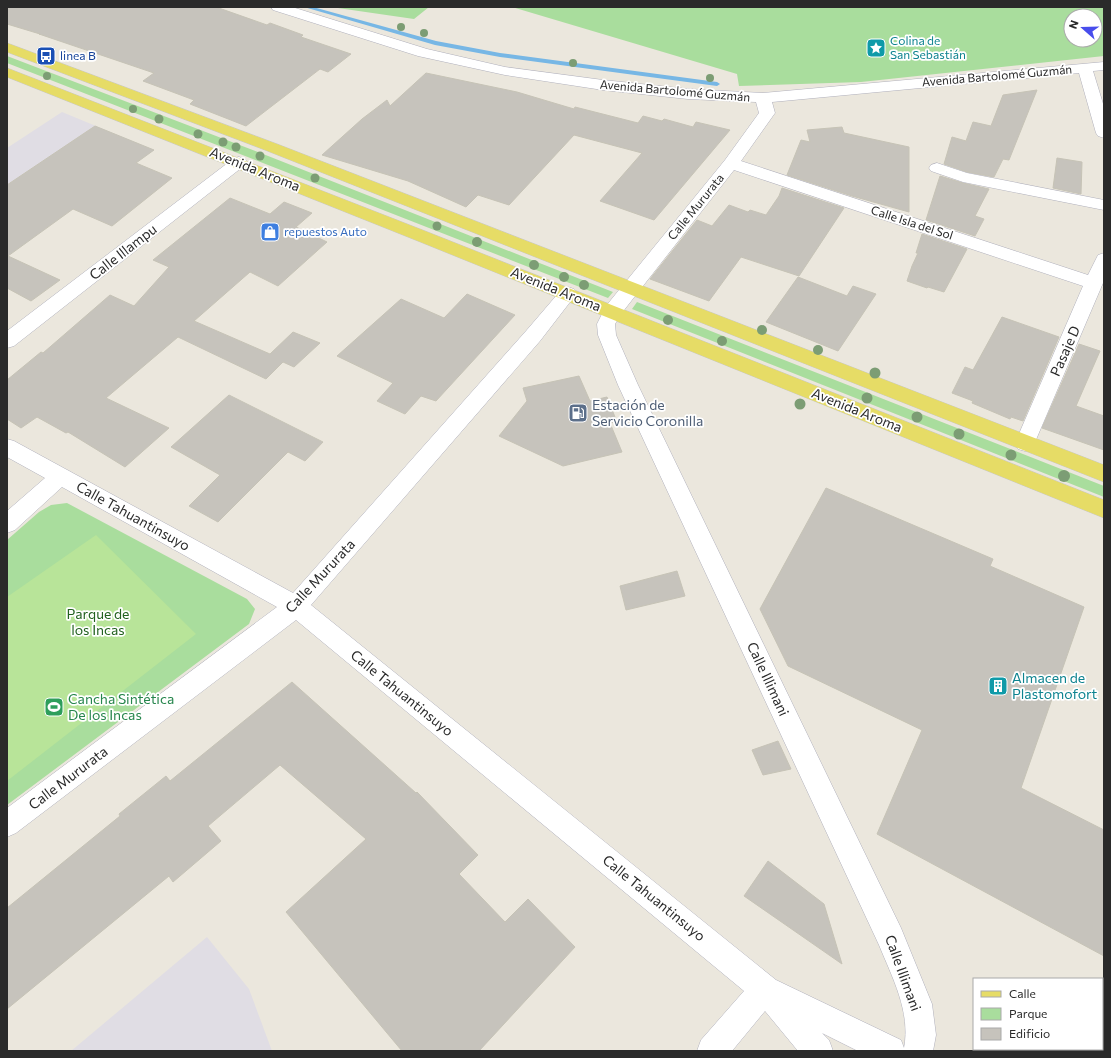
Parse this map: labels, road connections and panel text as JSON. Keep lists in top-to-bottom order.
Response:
{
  "streets": {
    "main road": ["Avenida Aroma"],
    "street": [
      "Avenida Bartolomé Guzmán",
      "Calle Mururata",
      "Calle Isla del Sol",
      "Calle Illampu",
      "Pasaje D",
      "Calle Tahuantinsuyo",
      "Calle Illimani"
    ]
  },
  "crossings": [
    ["Avenida Bartolomé Guzmán", "Calle Mururata"],
    ["Avenida Aroma", "Calle Mururata"],
    ["Avenida Aroma", "Calle Illampu"],
    ["Avenida Aroma", "Pasaje D"],
    ["Avenida Aroma", "Calle Illimani"],
    ["Calle Mururata", "Calle Isla del Sol"],
    ["Calle Mururata", "Calle Tahuantinsuyo"],
    ["Calle Mururata", "Calle Illimani"],
    ["Calle Isla del Sol", "Pasaje D"]
  ],
  "parks": ["Parque de los Incas"],
  "places": {
    "place": ["Colina de San Sebastián"],
    "bus stop": ["linea B"],
    "shop": ["repuestos Auto"],
    "fuel station": ["Estación de Servicio Coronilla"],
    "building": ["Almacen de Plastomofort"],
    "sports": ["Cancha Sintética De los Incas"]
  },
  "legend": ["Calle", "Parque", "Edificio"],
  "north": "left"
}
